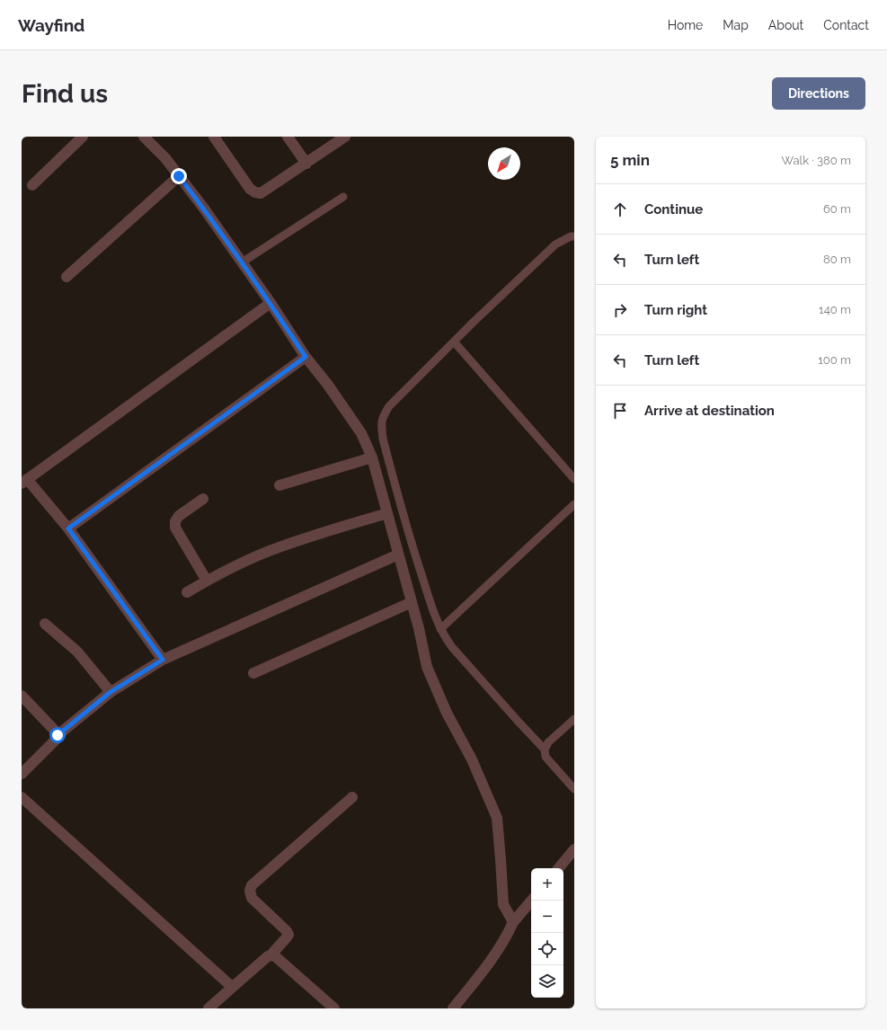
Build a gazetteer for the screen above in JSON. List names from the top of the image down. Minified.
{"north":"bottom left","page":{"header":"Wayfind","nav":["Home","Map","About","Contact"],"buttons":"Directions","title":"Find us","heading":["5 min","Walk · 380 m"],"list":[["Continue","60 m"],["Turn left","80 m"],["Turn right","140 m"],["Turn left","100 m"],"Arrive at destination"],"map_buttons":["+","−"]}}
